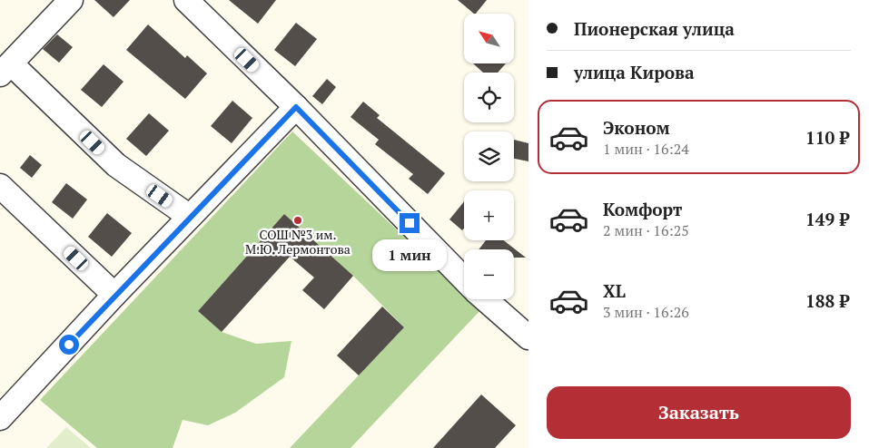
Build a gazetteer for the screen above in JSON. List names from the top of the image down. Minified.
{"places":["СОШ №3 им. М.Ю. Лермонтова"],"north":"top left","page":{"banner":["Пионерская улица","улица Кирова"],"map_buttons":["+","−"],"list":[{"name":"Эконом","note":"1 мин · 16:24","value":"110 ₽"},{"name":"Комфорт","note":"2 мин · 16:25","value":"149 ₽"},{"name":"XL","note":"3 мин · 16:26","value":"188 ₽"}],"bubble":"1 мин","buttons":"Заказать"}}
